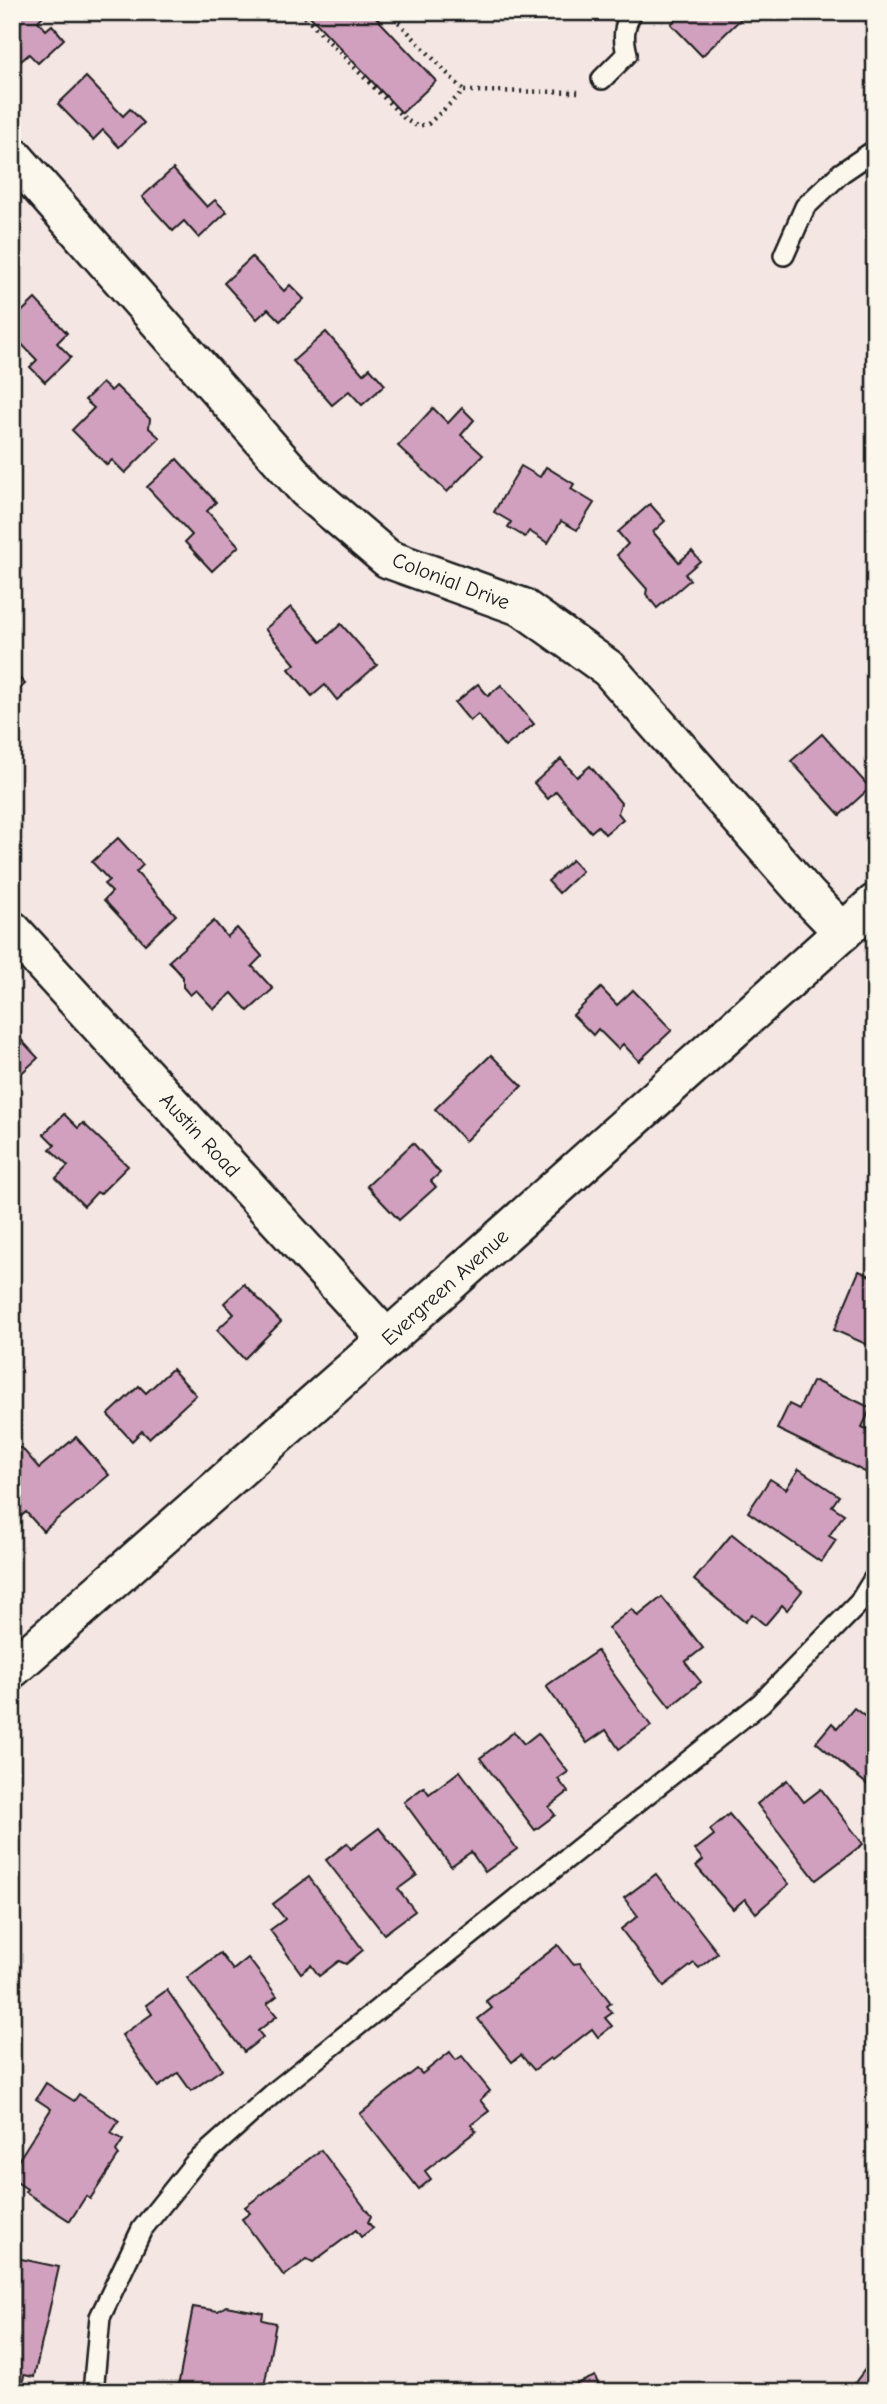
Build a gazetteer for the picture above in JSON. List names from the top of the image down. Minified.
{"streets":{"street":["Colonial Drive","Austin Road","Evergreen Avenue"]},"crossings":[["Colonial Drive","Evergreen Avenue"],["Austin Road","Evergreen Avenue"]]}
